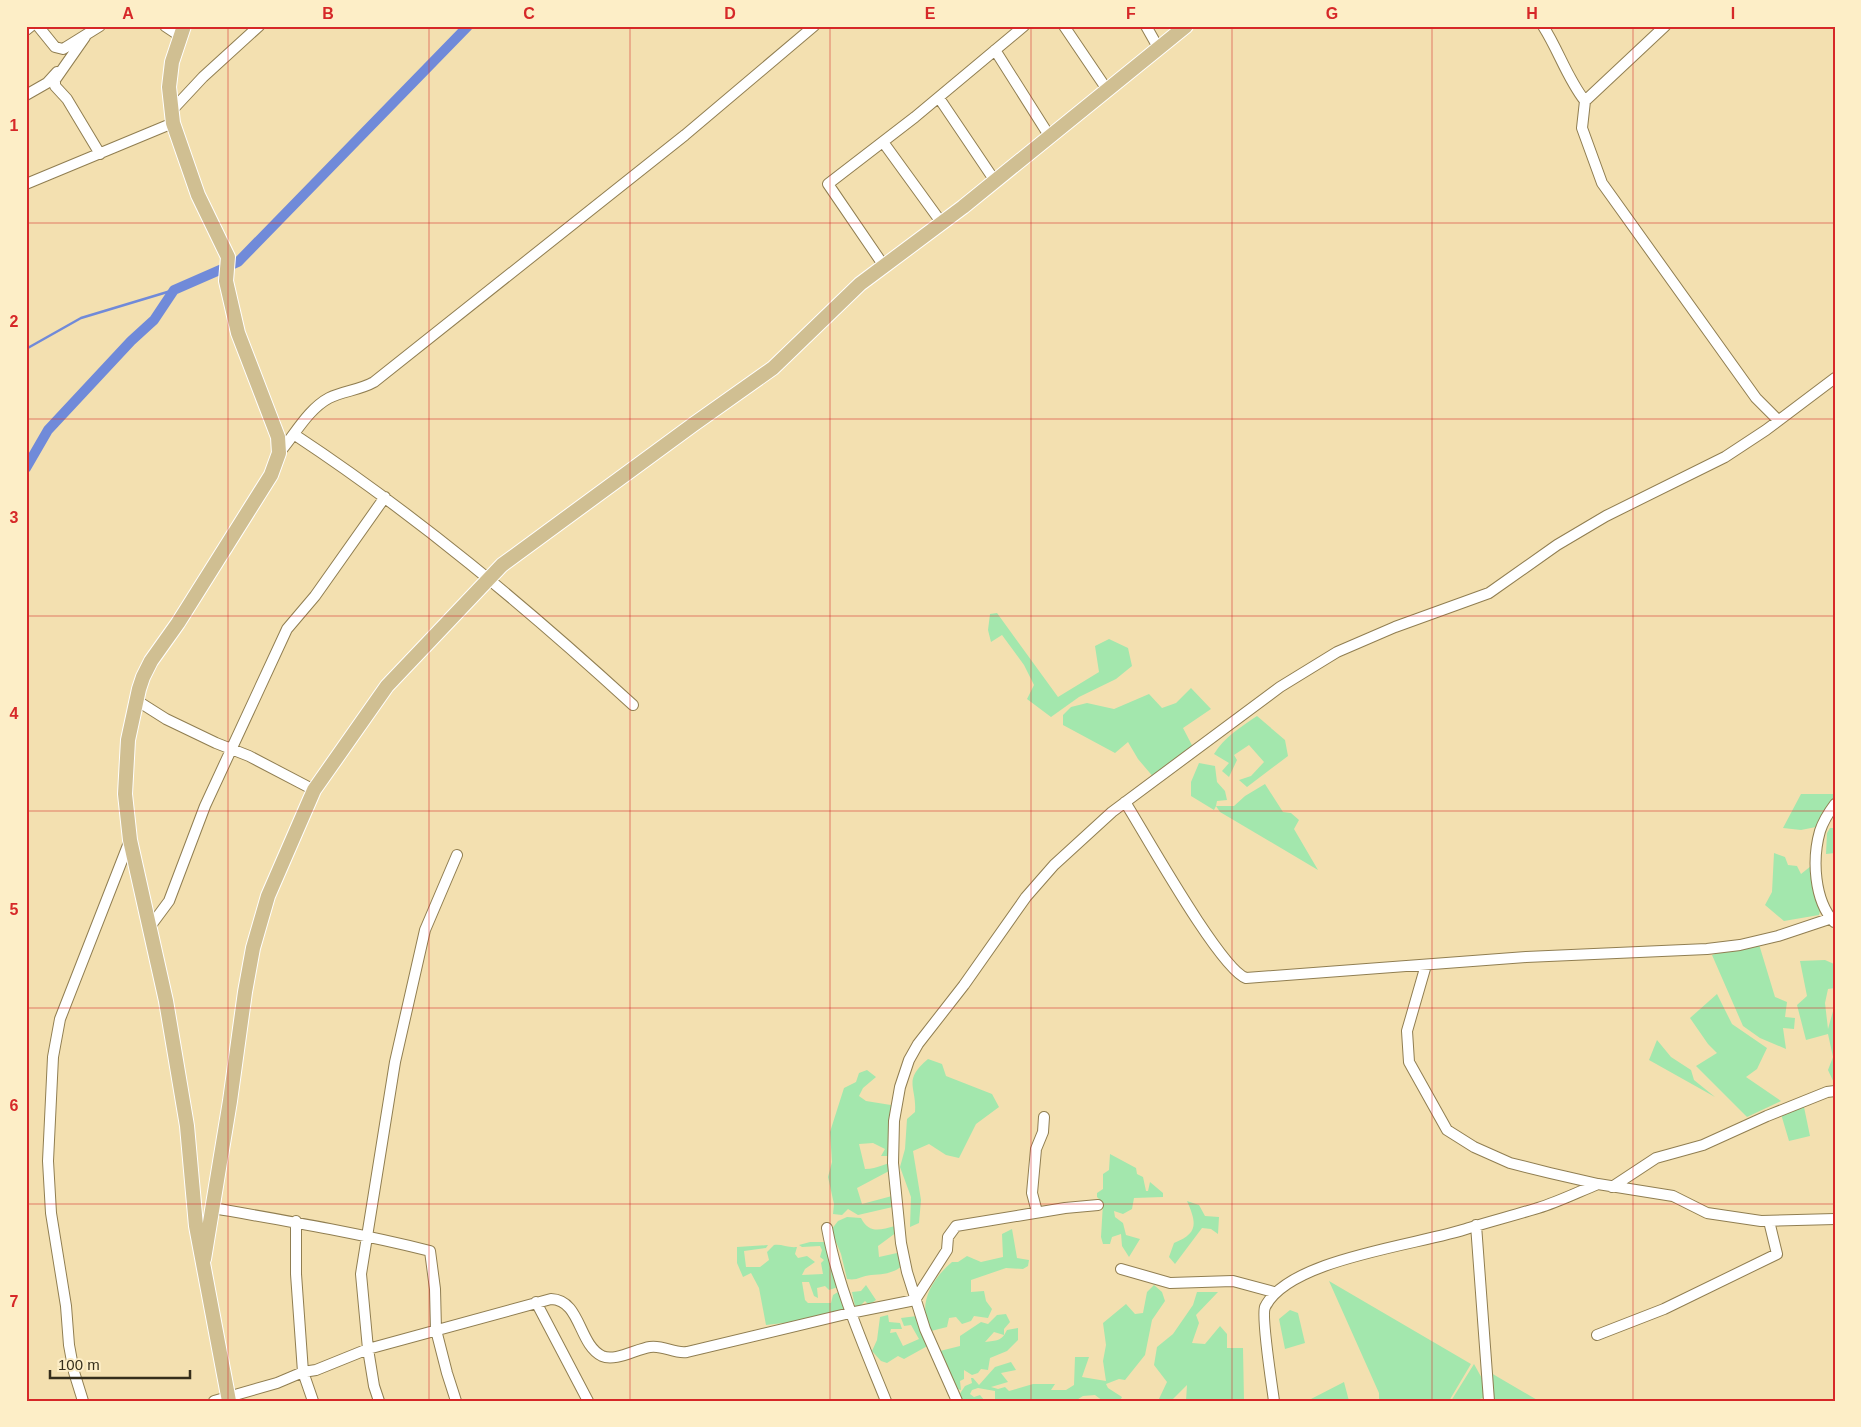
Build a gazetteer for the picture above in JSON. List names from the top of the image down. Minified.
{"scale_bar":"100 m","grid":{"columns":["A","B","C","D","E","F","G","H","I"],"rows":["1","2","3","4","5","6","7"]}}
